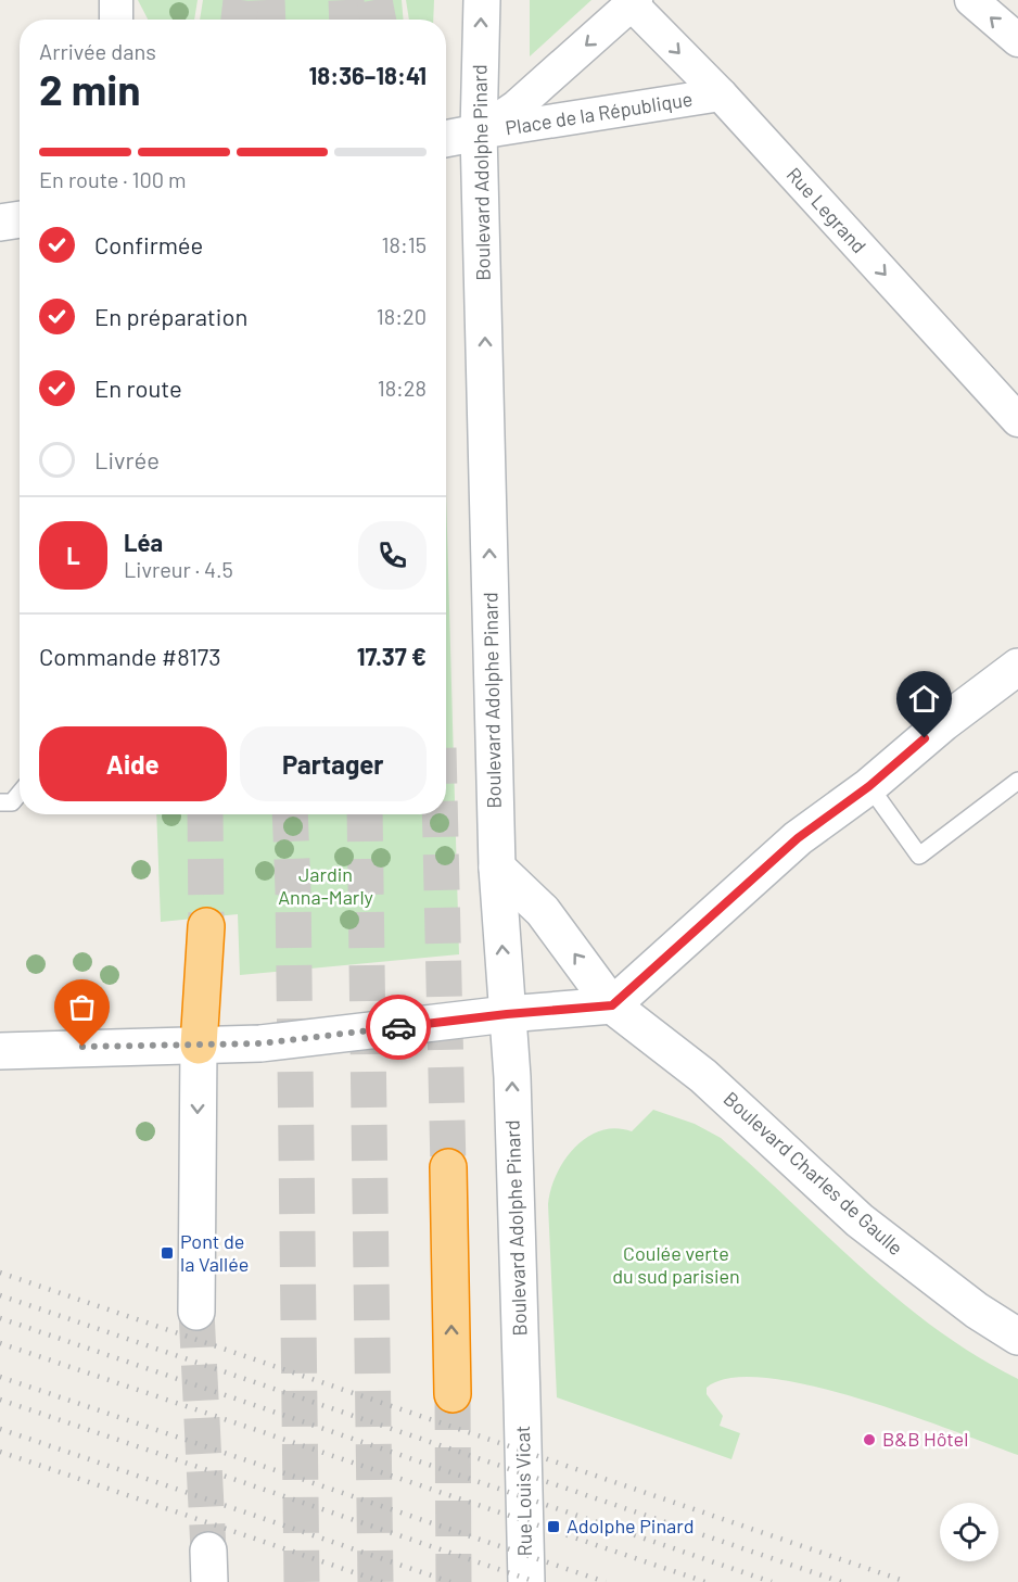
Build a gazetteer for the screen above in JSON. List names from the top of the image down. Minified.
{"streets":{"street":["Place de la République","Boulevard Adolphe Pinard","Rue Legrand","Boulevard Charles de Gaulle","Rue Louis Vicat"]},"crossings":[["Place de la République","Boulevard Adolphe Pinard"],["Place de la République","Rue Legrand"],["Boulevard Adolphe Pinard","Boulevard Charles de Gaulle"],["Boulevard Adolphe Pinard","Rue Louis Vicat"]],"one_way":["Boulevard Adolphe Pinard","Rue Legrand"],"parks":["Jardin Anna-Marly","Coulée verte du sud parisien"],"places":{"transit":["Pont de la Vallée","Adolphe Pinard"],"other":["B&B Hôtel"]},"page":{"heading":["2 min","Arrivée dans","18:36–18:41"],"panel":["Léa","Livreur · 4.5","Commande #8173","17.37 €"],"bar":"En route · 100 m","list":[["Confirmée","18:15"],["En préparation","18:20"],["En route","18:28"],"Livrée"],"round":"L","buttons":["Aide","Partager"]}}
